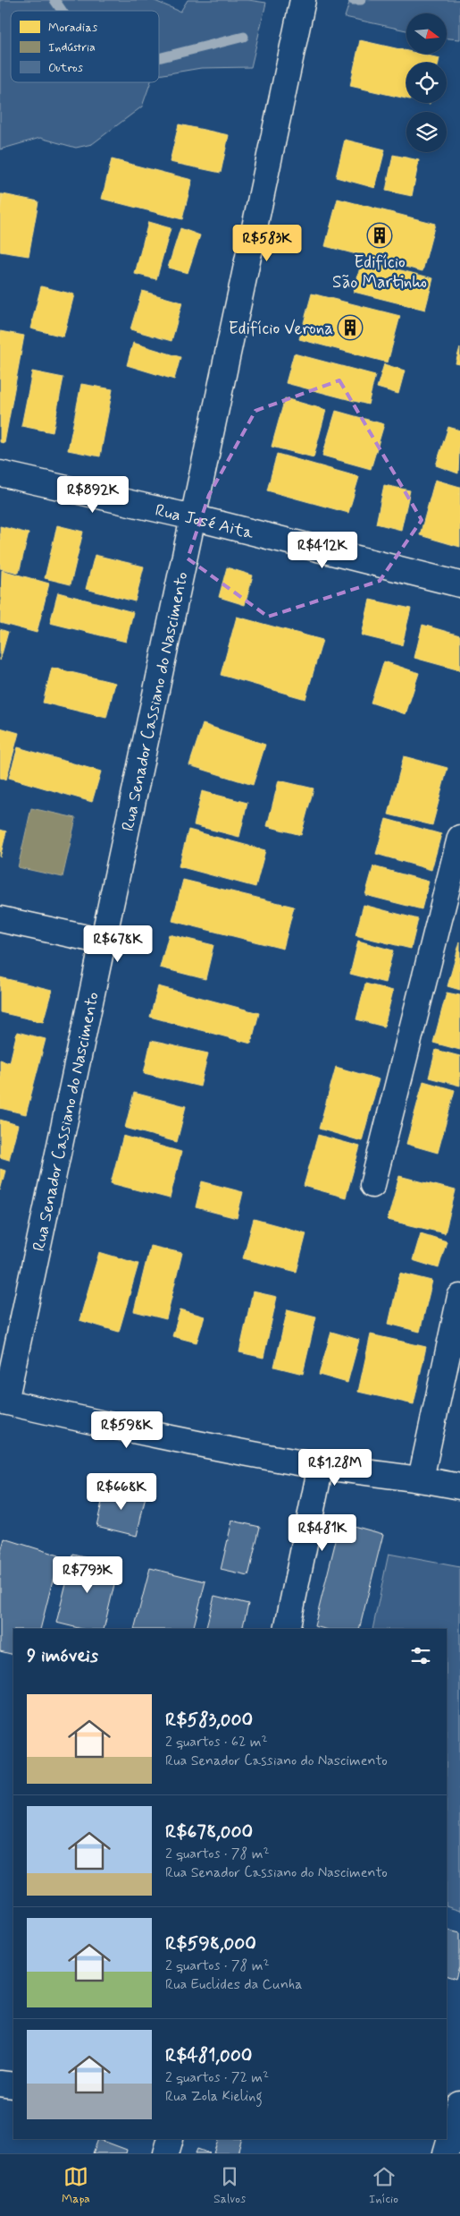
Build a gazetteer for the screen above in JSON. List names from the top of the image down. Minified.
{"streets":{"street":["Rua José Aita","Rua Senador Cassiano do Nascimento"]},"crossings":[["Rua José Aita","Rua Senador Cassiano do Nascimento"]],"places":{"building":["Edifício São Martinho","Edifício Verona"]},"legend":["Moradias","Indústria","Outros"],"north":"right","page":{"price":["R$583K","R$892K","R$412K","R$678K","R$598K","R$1.28M","R$668K","R$481K","R$793K"],"heading":"9 imóveis","list":[{"name":"R$583,000","note":"2 quartos · 62 m² · Rua Senador Cassiano do Nascimento"},{"name":"R$678,000","note":"2 quartos · 78 m² · Rua Senador Cassiano do Nascimento"},{"name":"R$598,000","note":"2 quartos · 78 m² · Rua Euclides da Cunha"},{"name":"R$481,000","note":"2 quartos · 72 m² · Rua Zola Kieling"}],"tabs":["Mapa","Salvos","Início"]}}
